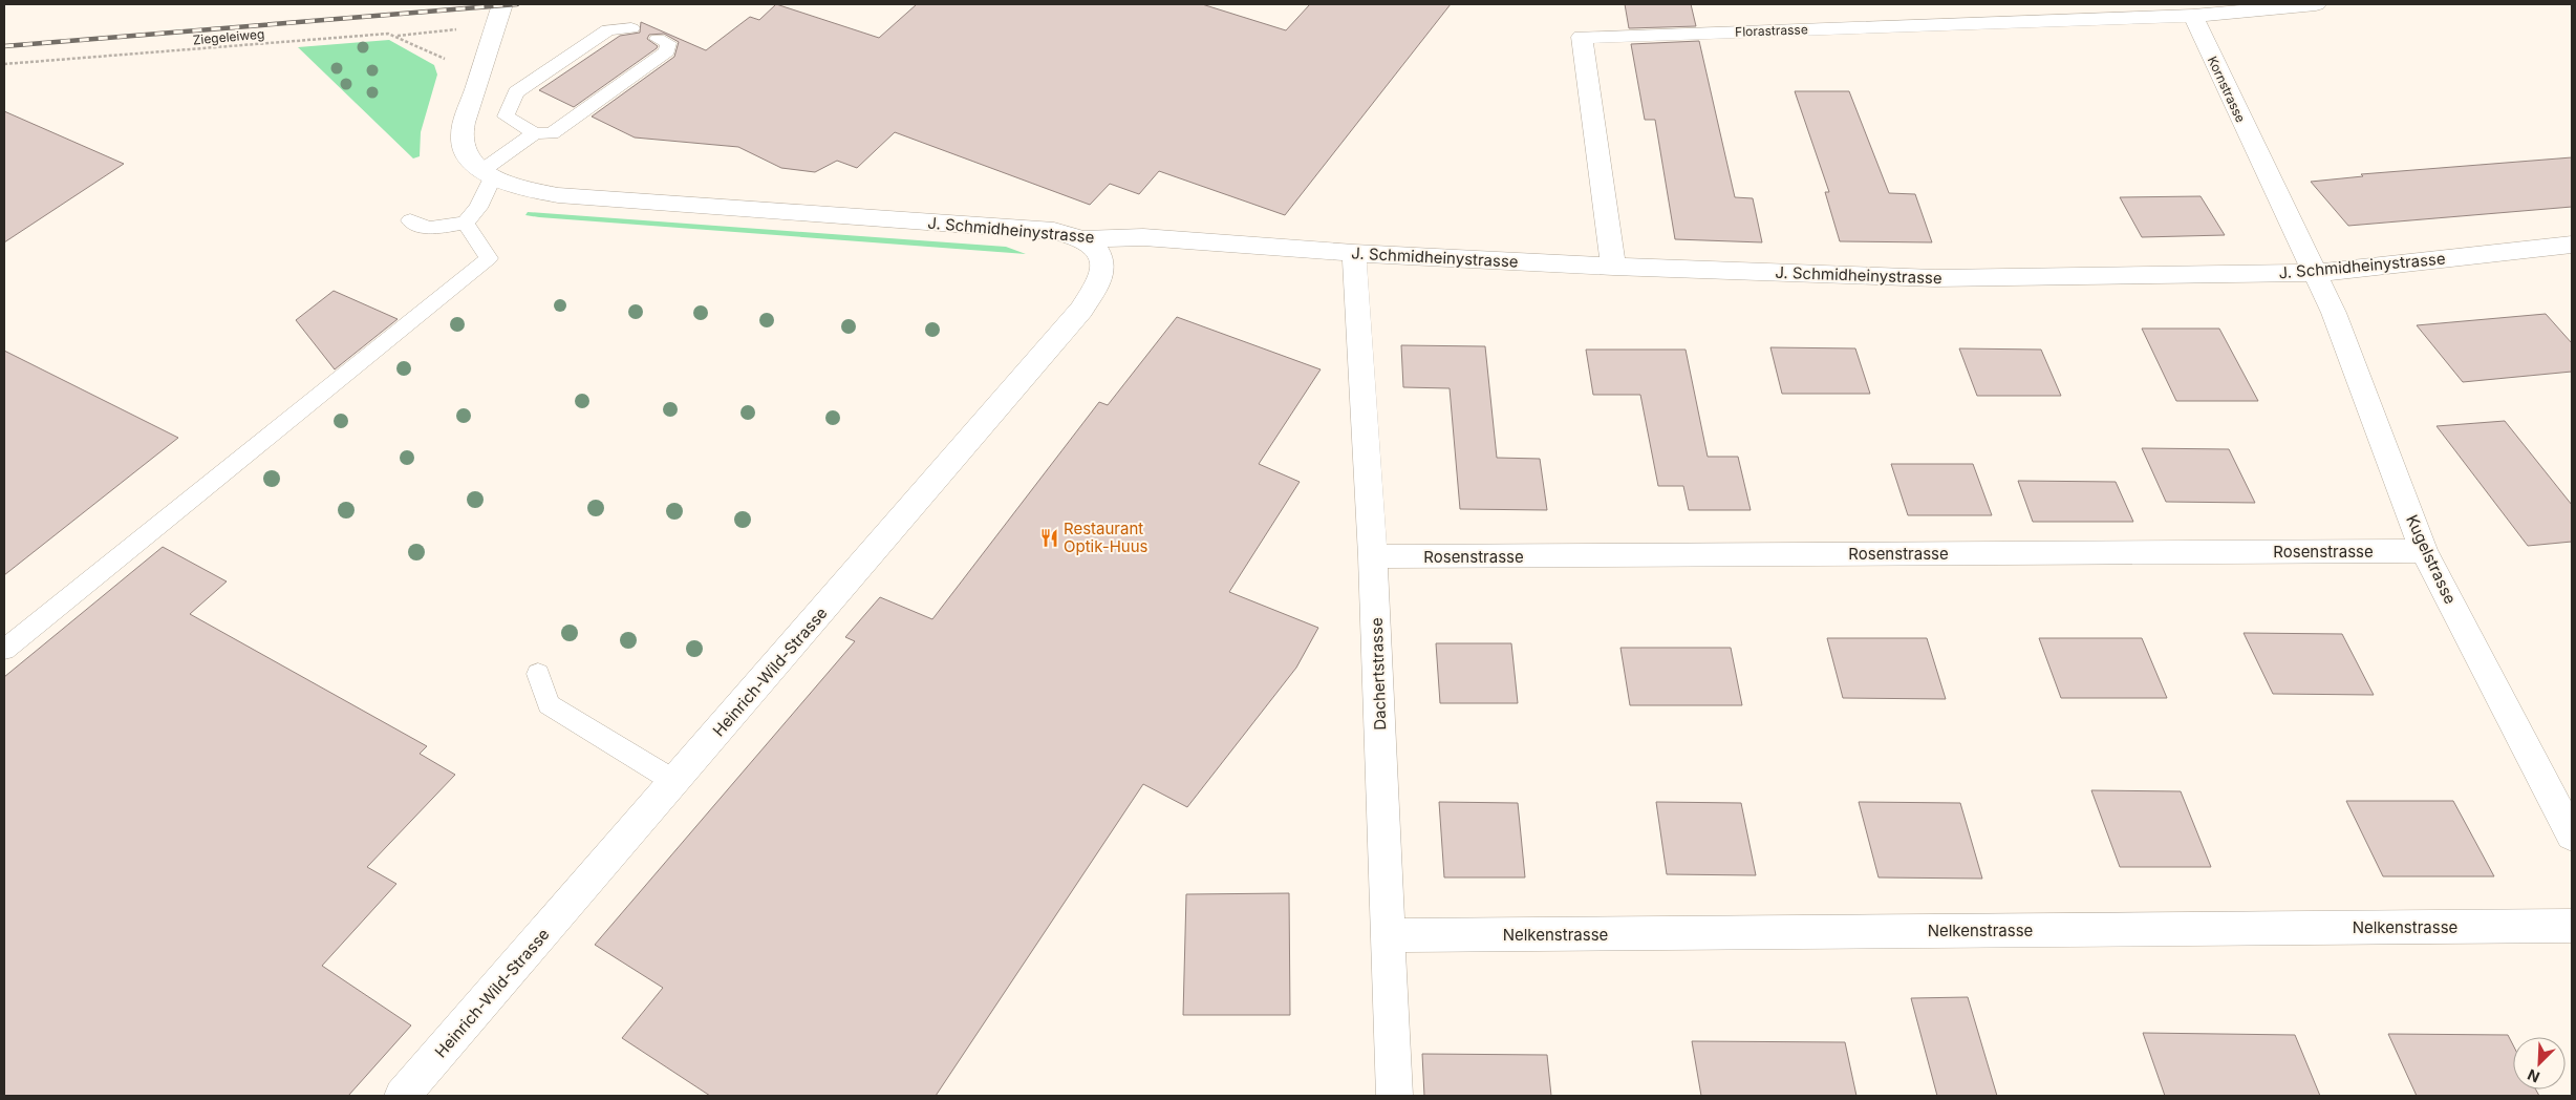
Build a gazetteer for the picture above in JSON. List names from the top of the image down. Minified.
{"streets":{"street":["Florastrasse","Kornstrasse","J. Schmidheinystrasse","Rosenstrasse","Kugelstrasse","Heinrich-Wild-Strasse","Dachertstrasse","Nelkenstrasse"],"path":["Ziegeleiweg"]},"crossings":[["Florastrasse","Kornstrasse"],["Florastrasse","J. Schmidheinystrasse"],["Kornstrasse","J. Schmidheinystrasse"],["Kornstrasse","Kugelstrasse"],["J. Schmidheinystrasse","Kugelstrasse"],["J. Schmidheinystrasse","Heinrich-Wild-Strasse"],["J. Schmidheinystrasse","Dachertstrasse"],["Rosenstrasse","Kugelstrasse"],["Rosenstrasse","Dachertstrasse"],["Dachertstrasse","Nelkenstrasse"]],"places":{"restaurant":["Restaurant Optik-Huus"]},"north":"bottom left"}
